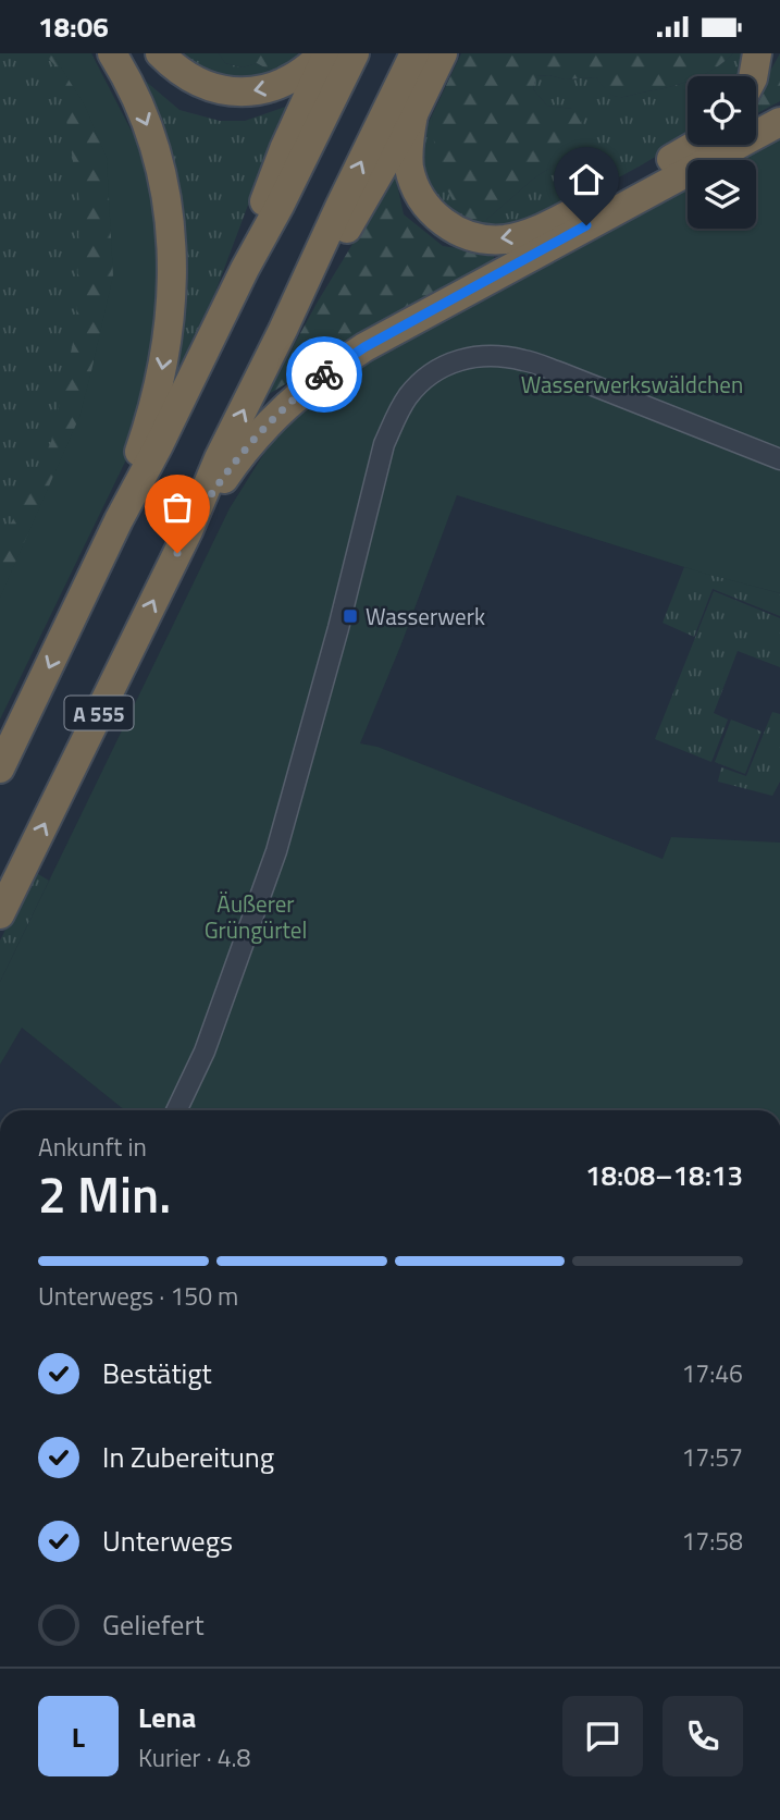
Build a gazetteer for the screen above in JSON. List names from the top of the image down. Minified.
{"streets":{"highway":["A 555"]},"parks":["Wasserwerkswäldchen","Äußerer Grüngürtel"],"places":{"transit":["Wasserwerk"]},"page":{"status":"18:06","heading":["2 Min.","Ankunft in","18:08–18:13"],"panel":["Lena","Kurier · 4.8"],"bar":"Unterwegs · 150 m","list":[["Bestätigt","17:46"],["In Zubereitung","17:57"],["Unterwegs","17:58"],"Geliefert"],"round":"L"}}
